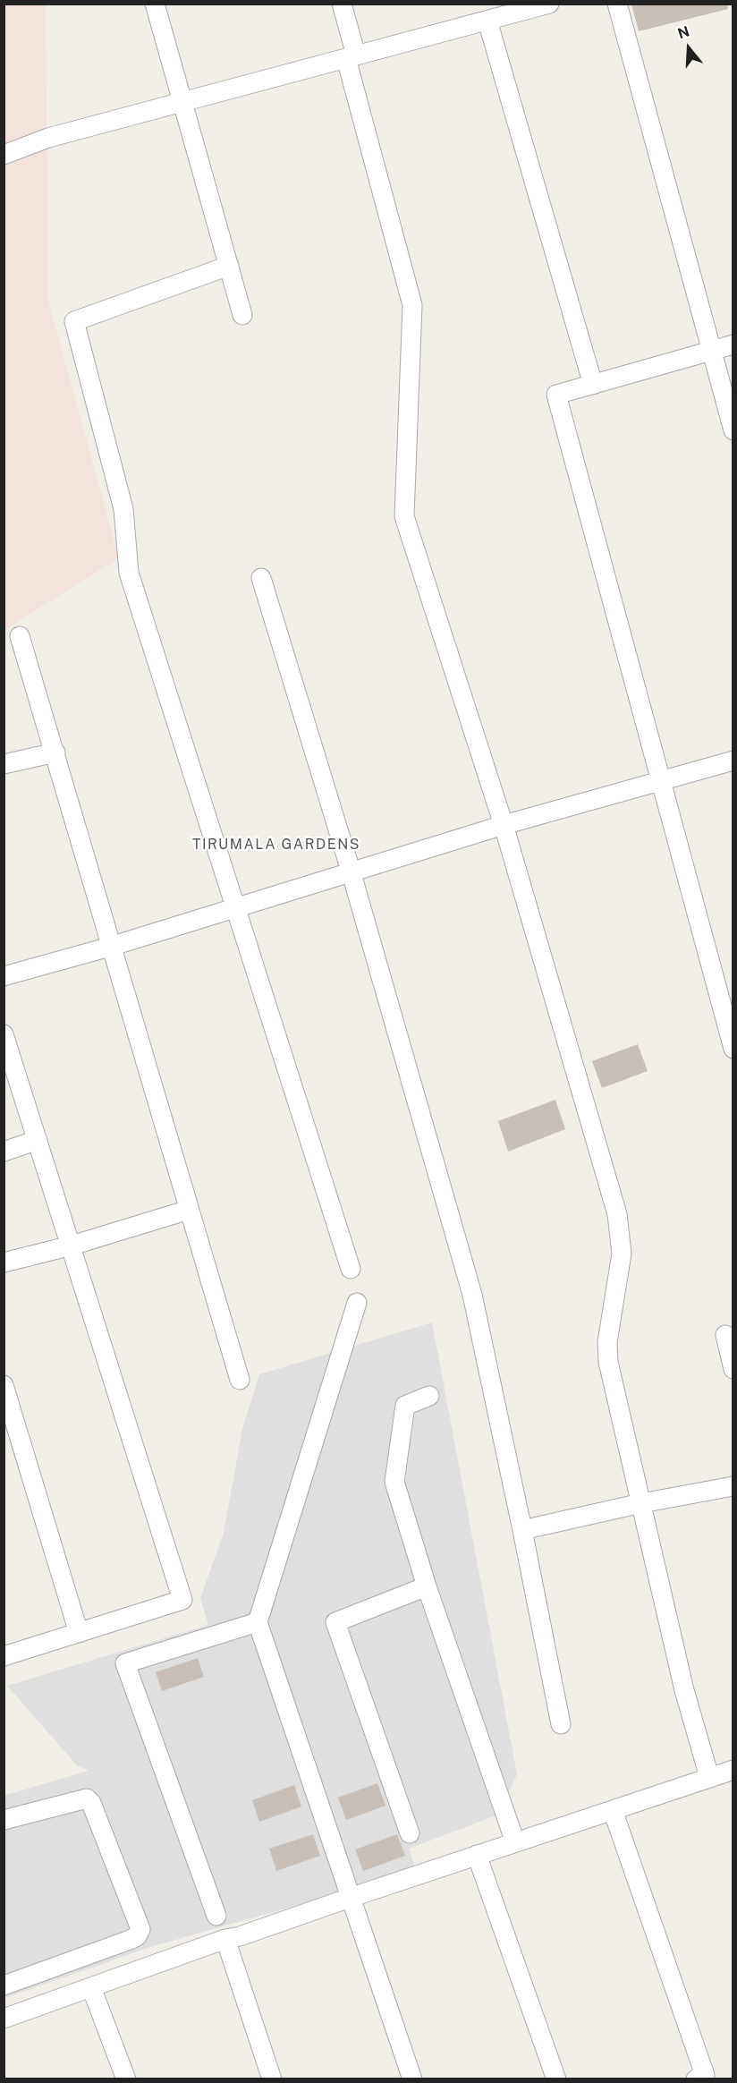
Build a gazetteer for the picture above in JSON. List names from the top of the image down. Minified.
{"districts":["TIRUMALA GARDENS"],"north":"top"}
